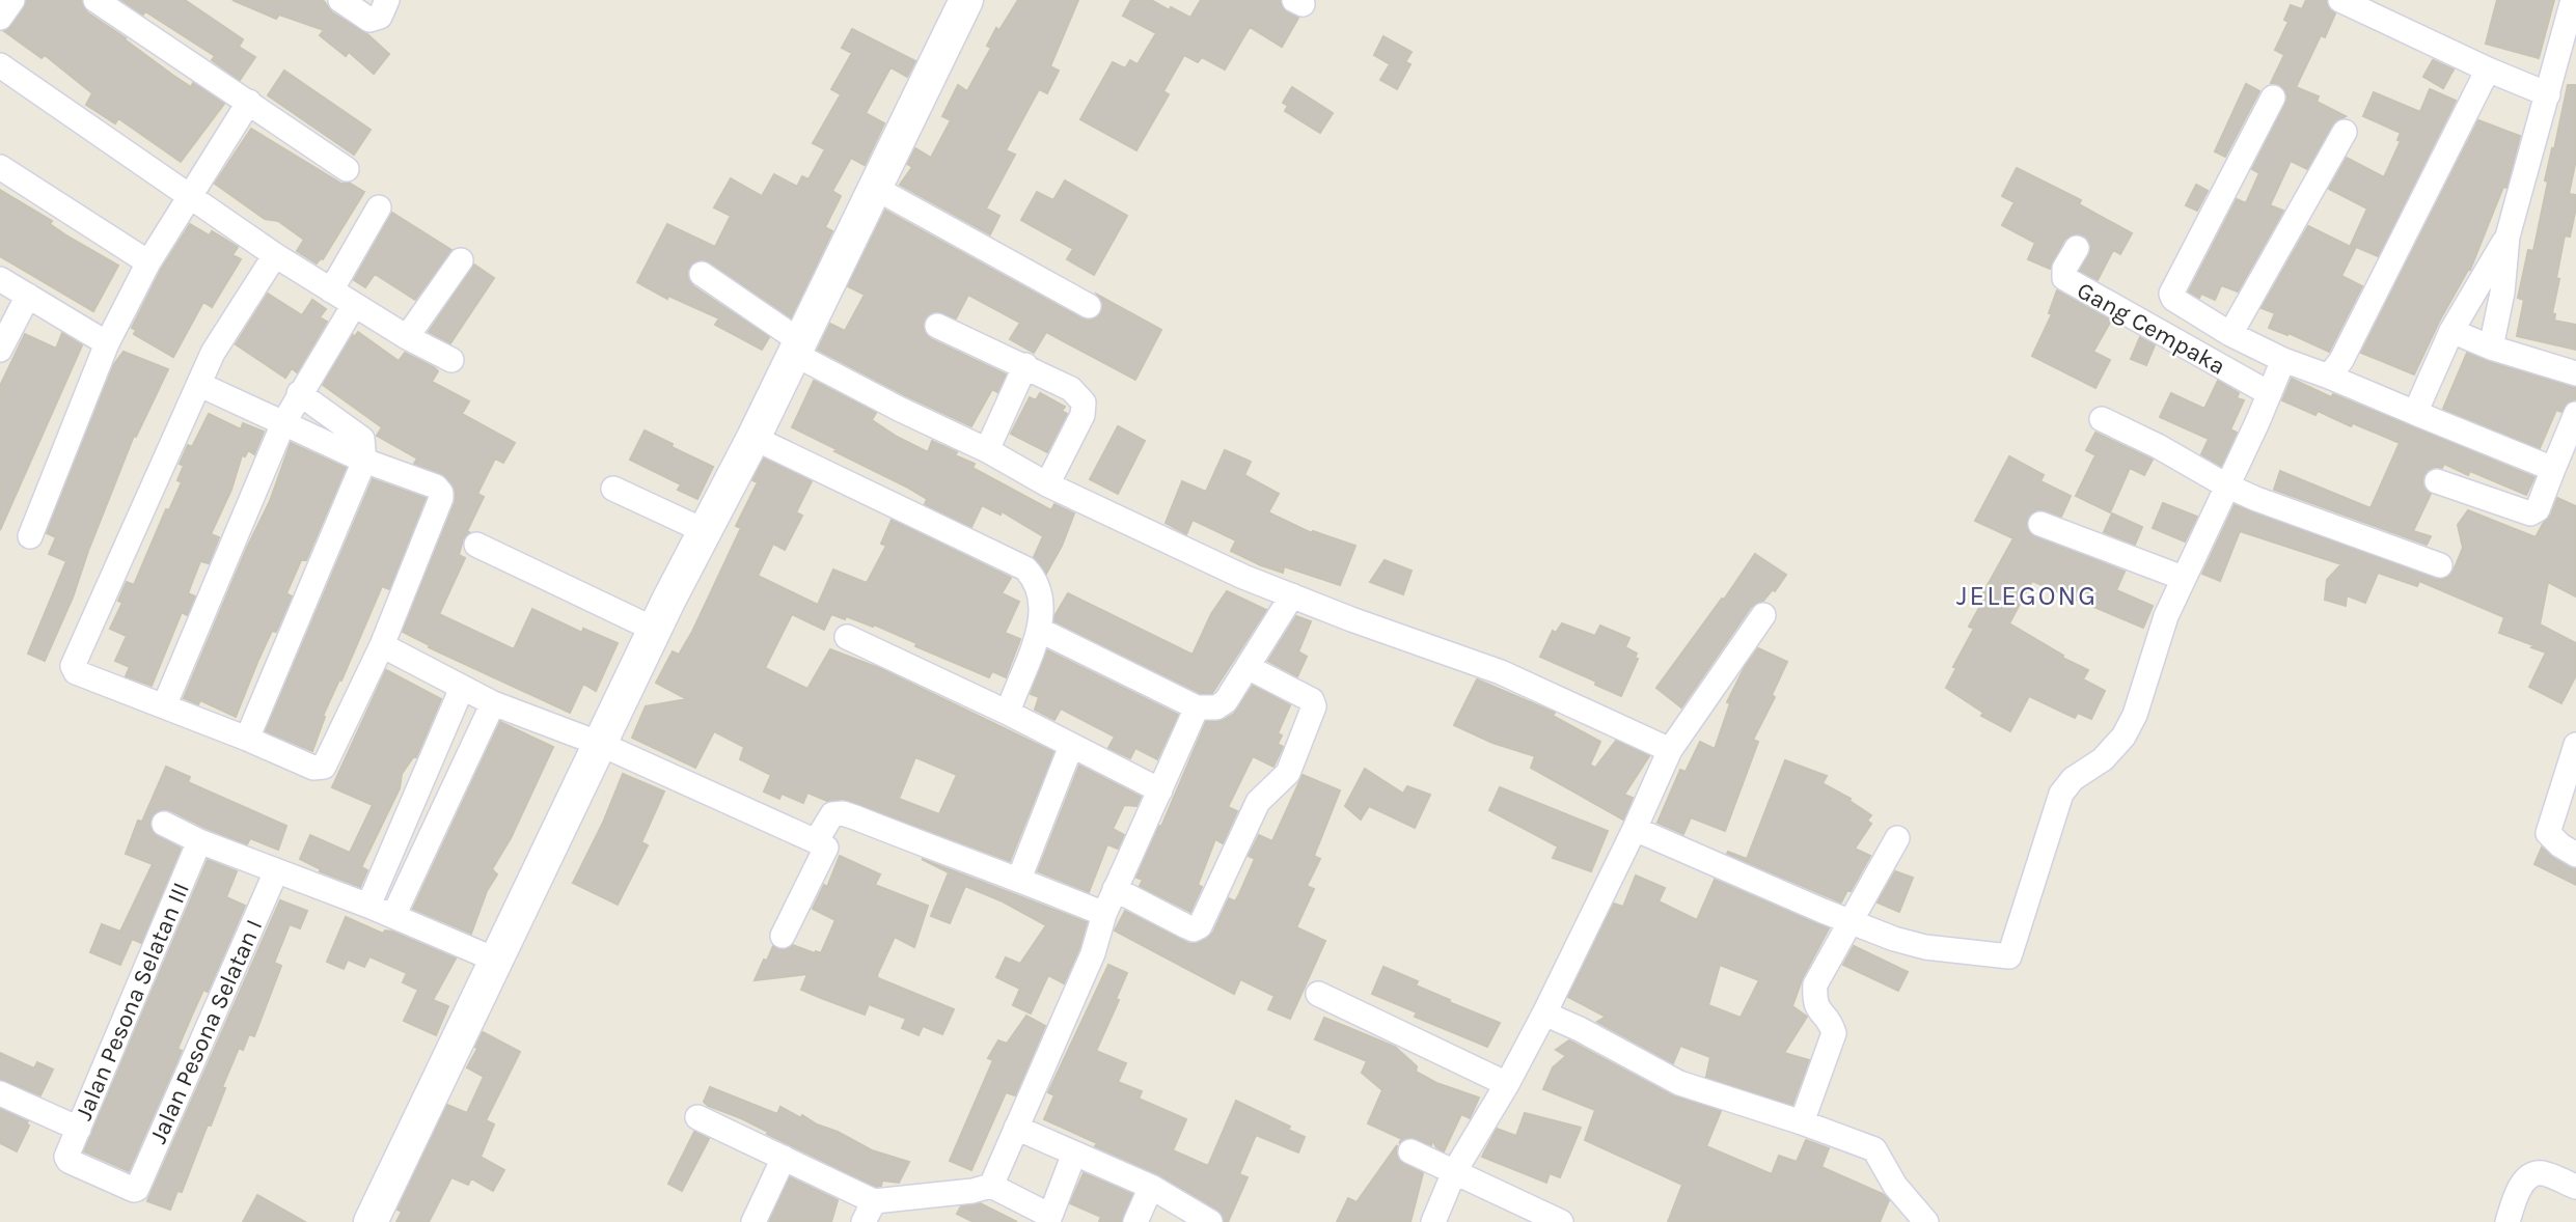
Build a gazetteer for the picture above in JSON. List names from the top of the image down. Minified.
{"streets":{"street":["Gang Cempaka","Jalan Pesona Selatan III","Jalan Pesona Selatan I"]},"crossings":[["Jalan Pesona Selatan III","Jalan Pesona Selatan I"]],"districts":["JELEGONG"]}
